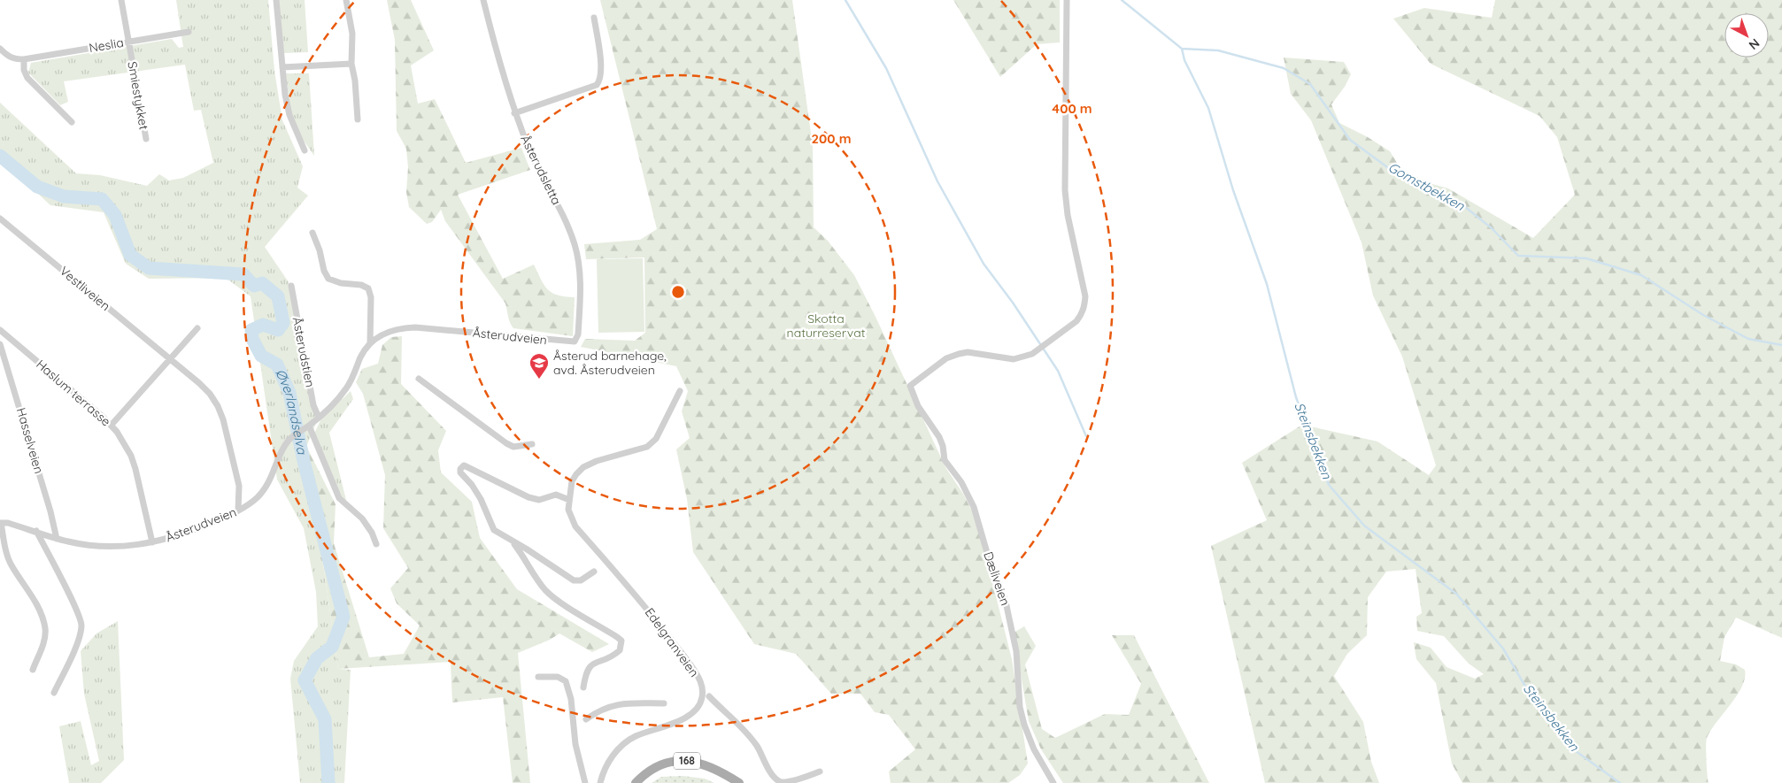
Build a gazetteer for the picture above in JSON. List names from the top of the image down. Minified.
{"streets":{"main road":["168"],"street":["Neslia","Smiestykket","Åsterudsletta","Vestliveien","Åsterudveien","Åsterudstien","Haslum terrasse","Hasselveien","Dæliveien","Edelgranveien"]},"crossings":[["Neslia","Smiestykket"],["Åsterudsletta","Åsterudveien"],["Vestliveien","Åsterudveien"],["Åsterudveien","Åsterudstien"],["Åsterudveien","Haslum terrasse"],["Åsterudveien","Hasselveien"]],"water":["Gomstbekken","Øverlandselva","Steinsbekken"],"parks":["Skotta naturreservat"],"places":{"school or university":["Åsterud barnehage, avd. Åsterudveien"]},"north":"bottom right","rings":["400 m","200 m"]}
